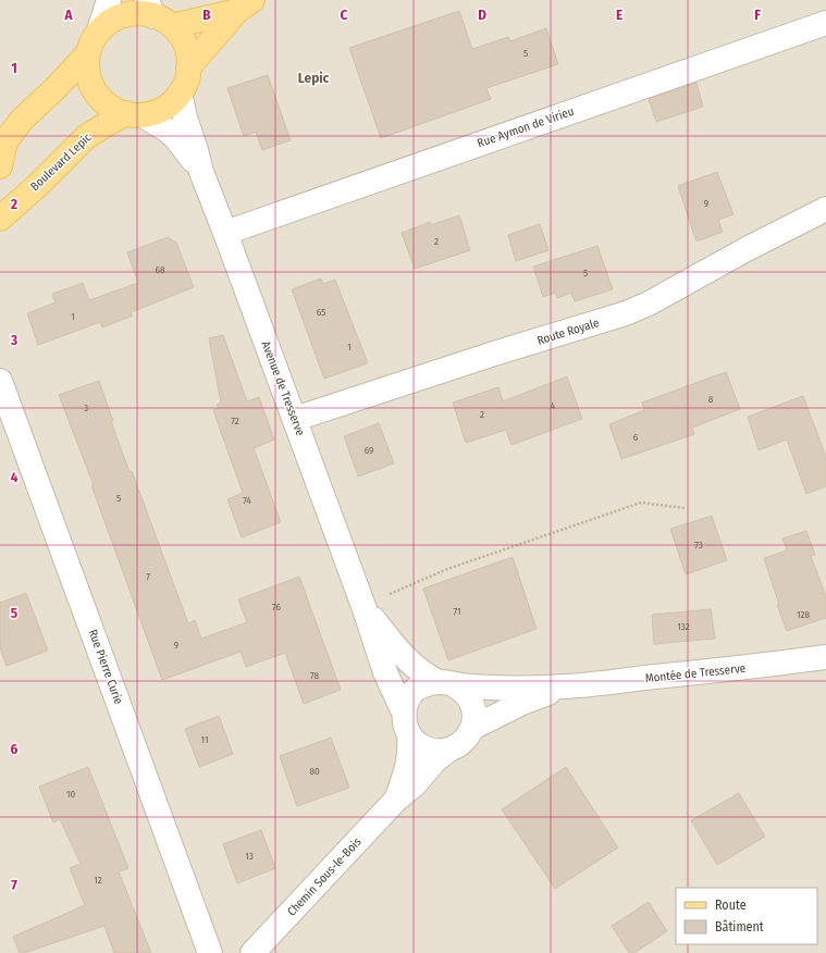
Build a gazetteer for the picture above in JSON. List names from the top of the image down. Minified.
{"streets":{"main road":["Boulevard Lepic"],"street":["Rue Aymon de Virieu","Route Royale","Avenue de Tresserve","Rue Pierre Curie","Montée de Tresserve","Chemin Sous-le-Bois"]},"crossings":[["Rue Aymon de Virieu","Avenue de Tresserve"],["Boulevard Lepic","Avenue de Tresserve"],["Route Royale","Avenue de Tresserve"],["Avenue de Tresserve","Chemin Sous-le-Bois"]],"districts":["Lepic"],"house_numbers":["5","9","2","68","5","65","1","1","8","4","3","2","72","6","69","5","74","73","7","76","71","128","132","9","78","11","80","10","13","12"],"legend":["Route","Bâtiment"],"grid":{"columns":["A","B","C","D","E","F"],"rows":["1","2","3","4","5","6","7"]}}
